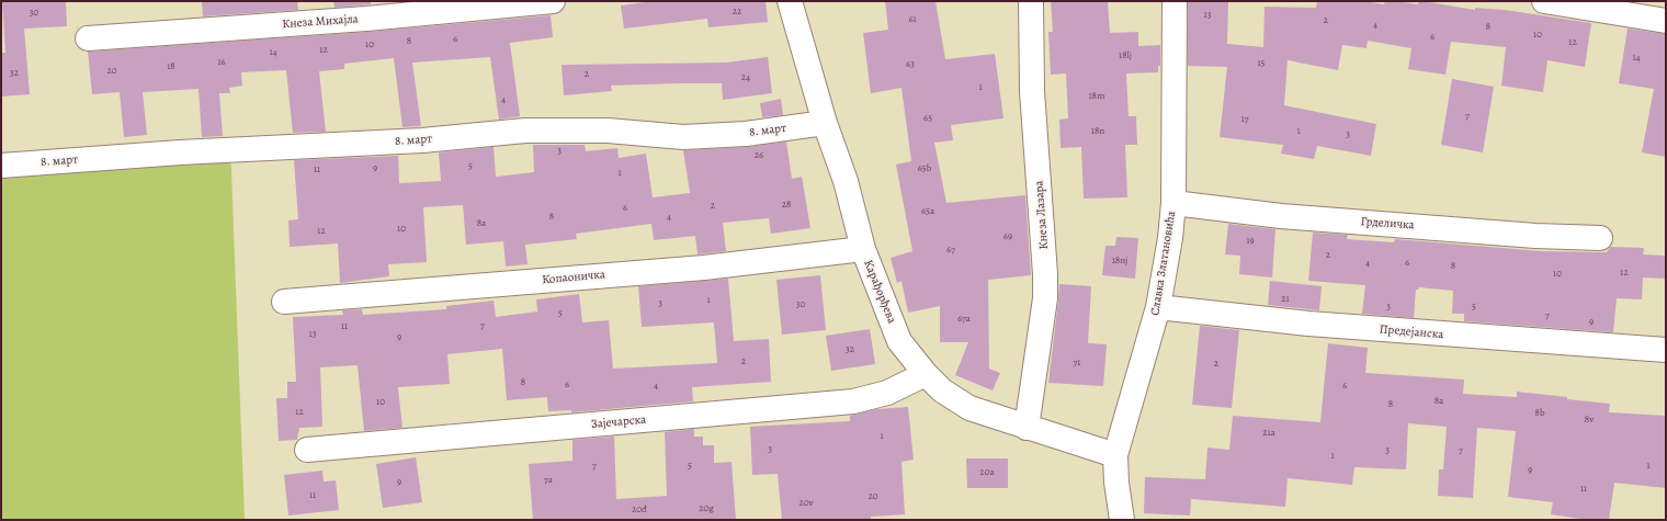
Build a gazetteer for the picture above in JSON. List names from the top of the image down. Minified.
{"streets":{"street":["Кнеза Михајла","8. март","Кнеза Лазара","Грделичка","Славка Златановића","Копаоничка","Карађорђева","Предејанска","Зајечарска"]},"crossings":[["8. март","Карађорђева"],["Кнеза Лазара","Карађорђева"],["Грделичка","Славка Златановића"],["Славка Златановића","Карађорђева"],["Славка Златановића","Предејанска"],["Копаоничка","Карађорђева"],["Карађорђева","Зајечарска"]],"house_numbers":["22","30","13","61","2","4","8","10","6","6","8","12","10","12","14","18lj","14","16","15","63","18","20","32","2","24","1","18m","4","7","65","17","18n","1","3","3","26","5","9","65b","11","1","28","2","6","65a","8","4","8a","10","12","69","19","67","2","18nj","4","6","8","12","10","21","1","3","30","3","5","5","7","67a","9","7","11","13","9","32","2","71","2","8","6","4","6","8a","10","8","12","8b","8v","21a","1","3","3","7","1","7","5","1","9","20a","7a","9","11","11","20","20v","20g","20đ"]}
